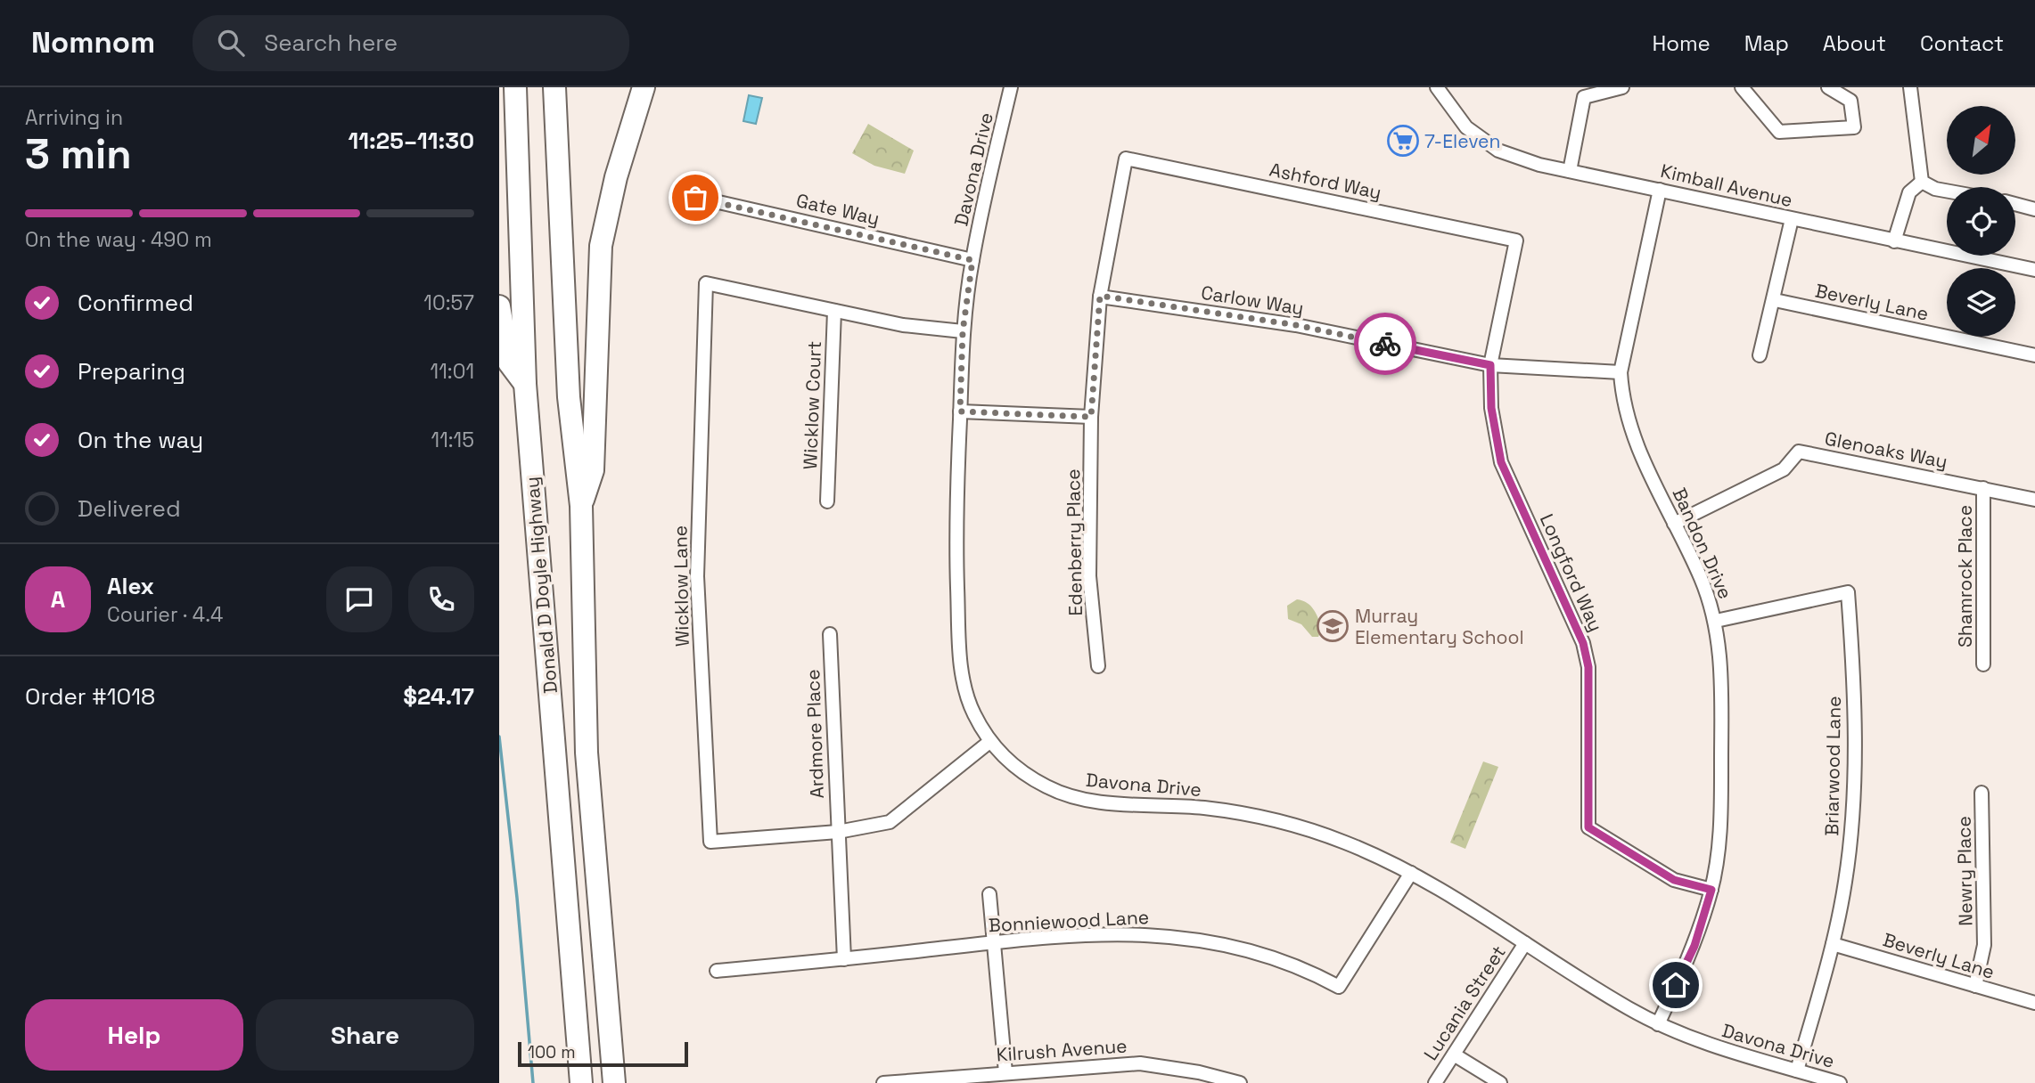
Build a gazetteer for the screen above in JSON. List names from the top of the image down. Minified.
{"streets":{"highway":["Donald D Doyle Highway"],"street":["Davona Drive","Ashford Way","Kimball Avenue","Gate Way","Carlow Way","Beverly Lane","Wicklow Court","Glenoaks Way","Edenberry Place","Bandon Drive","Longford Way","Shamrock Place","Wicklow Lane","Ardmore Place","Briarwood Lane","Newry Place","Bonniewood Lane","Lucania Street","Kilrush Avenue"]},"crossings":[["Davona Drive","Gate Way"],["Davona Drive","Bandon Drive"],["Davona Drive","Wicklow Lane"],["Davona Drive","Briarwood Lane"],["Davona Drive","Bonniewood Lane"],["Davona Drive","Lucania Street"],["Ashford Way","Edenberry Place"],["Ashford Way","Longford Way"],["Kimball Avenue","Bandon Drive"],["Carlow Way","Edenberry Place"],["Carlow Way","Bandon Drive"],["Carlow Way","Longford Way"],["Beverly Lane","Briarwood Lane"],["Beverly Lane","Newry Place"],["Wicklow Court","Wicklow Lane"],["Glenoaks Way","Bandon Drive"],["Glenoaks Way","Shamrock Place"],["Bandon Drive","Longford Way"],["Bandon Drive","Briarwood Lane"],["Wicklow Lane","Ardmore Place"],["Ardmore Place","Bonniewood Lane"]],"places":{"supermarket":["7-Eleven"],"school or university":["Murray Elementary School"]},"scale_bar":"100 m","north":"top right","page":{"header":"Nomnom","search":"Search here","nav":["Home","Map","About","Contact"],"heading":["3 min","Arriving in","11:25–11:30"],"panel":["Alex","Courier · 4.4","Order #1018","$24.17"],"bar":"On the way · 490 m","list":[["Confirmed","10:57"],["Preparing","11:01"],["On the way","11:15"],"Delivered"],"round":"A","buttons":["Help","Share"],"scale":"100 m"}}
